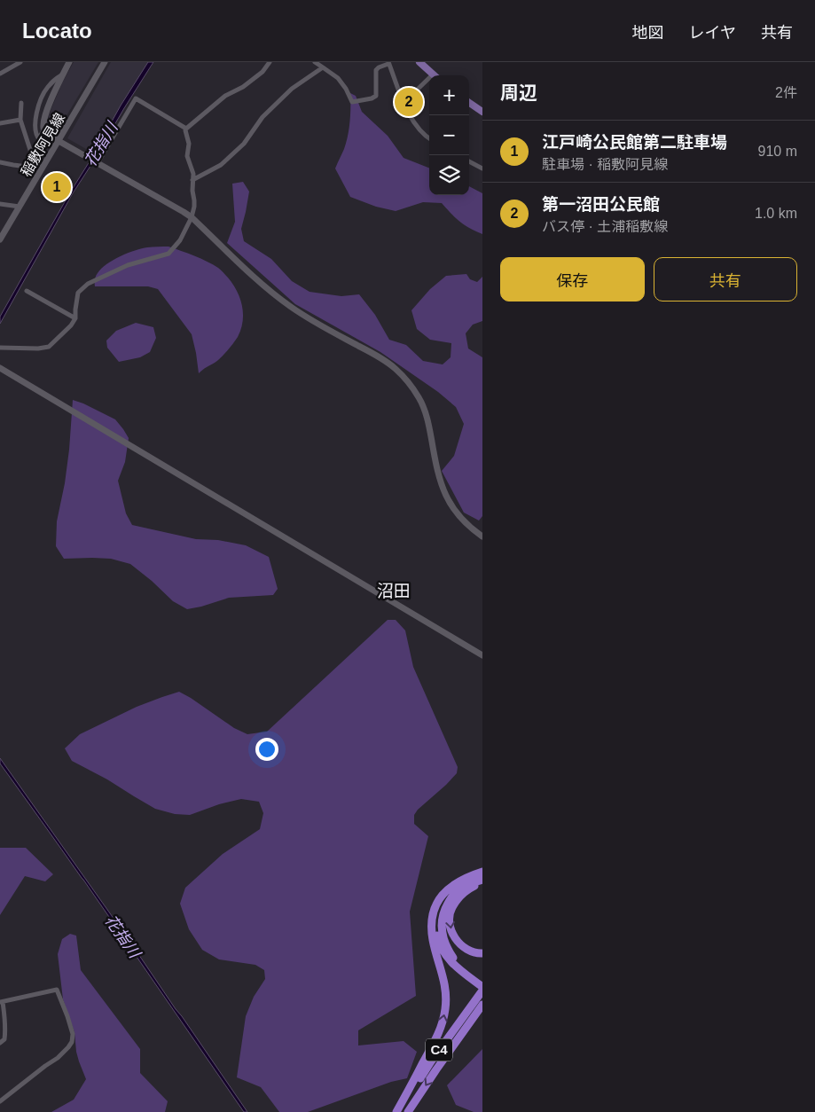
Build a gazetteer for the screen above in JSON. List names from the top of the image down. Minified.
{"streets":{"highway":["C4"],"street":["稲敷阿見線"]},"districts":["沼田"],"water":["花指川"],"page":{"header":"Locato","nav":["地図","レイヤ","共有"],"heading":["周辺","2件"],"map_buttons":["+","−"],"pins":["2","1"],"list":[{"mark":"1","name":"江戸崎公民館第二駐車場","note":"駐車場 · 稲敷阿見線","value":"910 m"},{"mark":"2","name":"第一沼田公民館","note":"バス停 · 土浦稲敷線","value":"1.0 km"}],"buttons":["保存","共有"]}}
